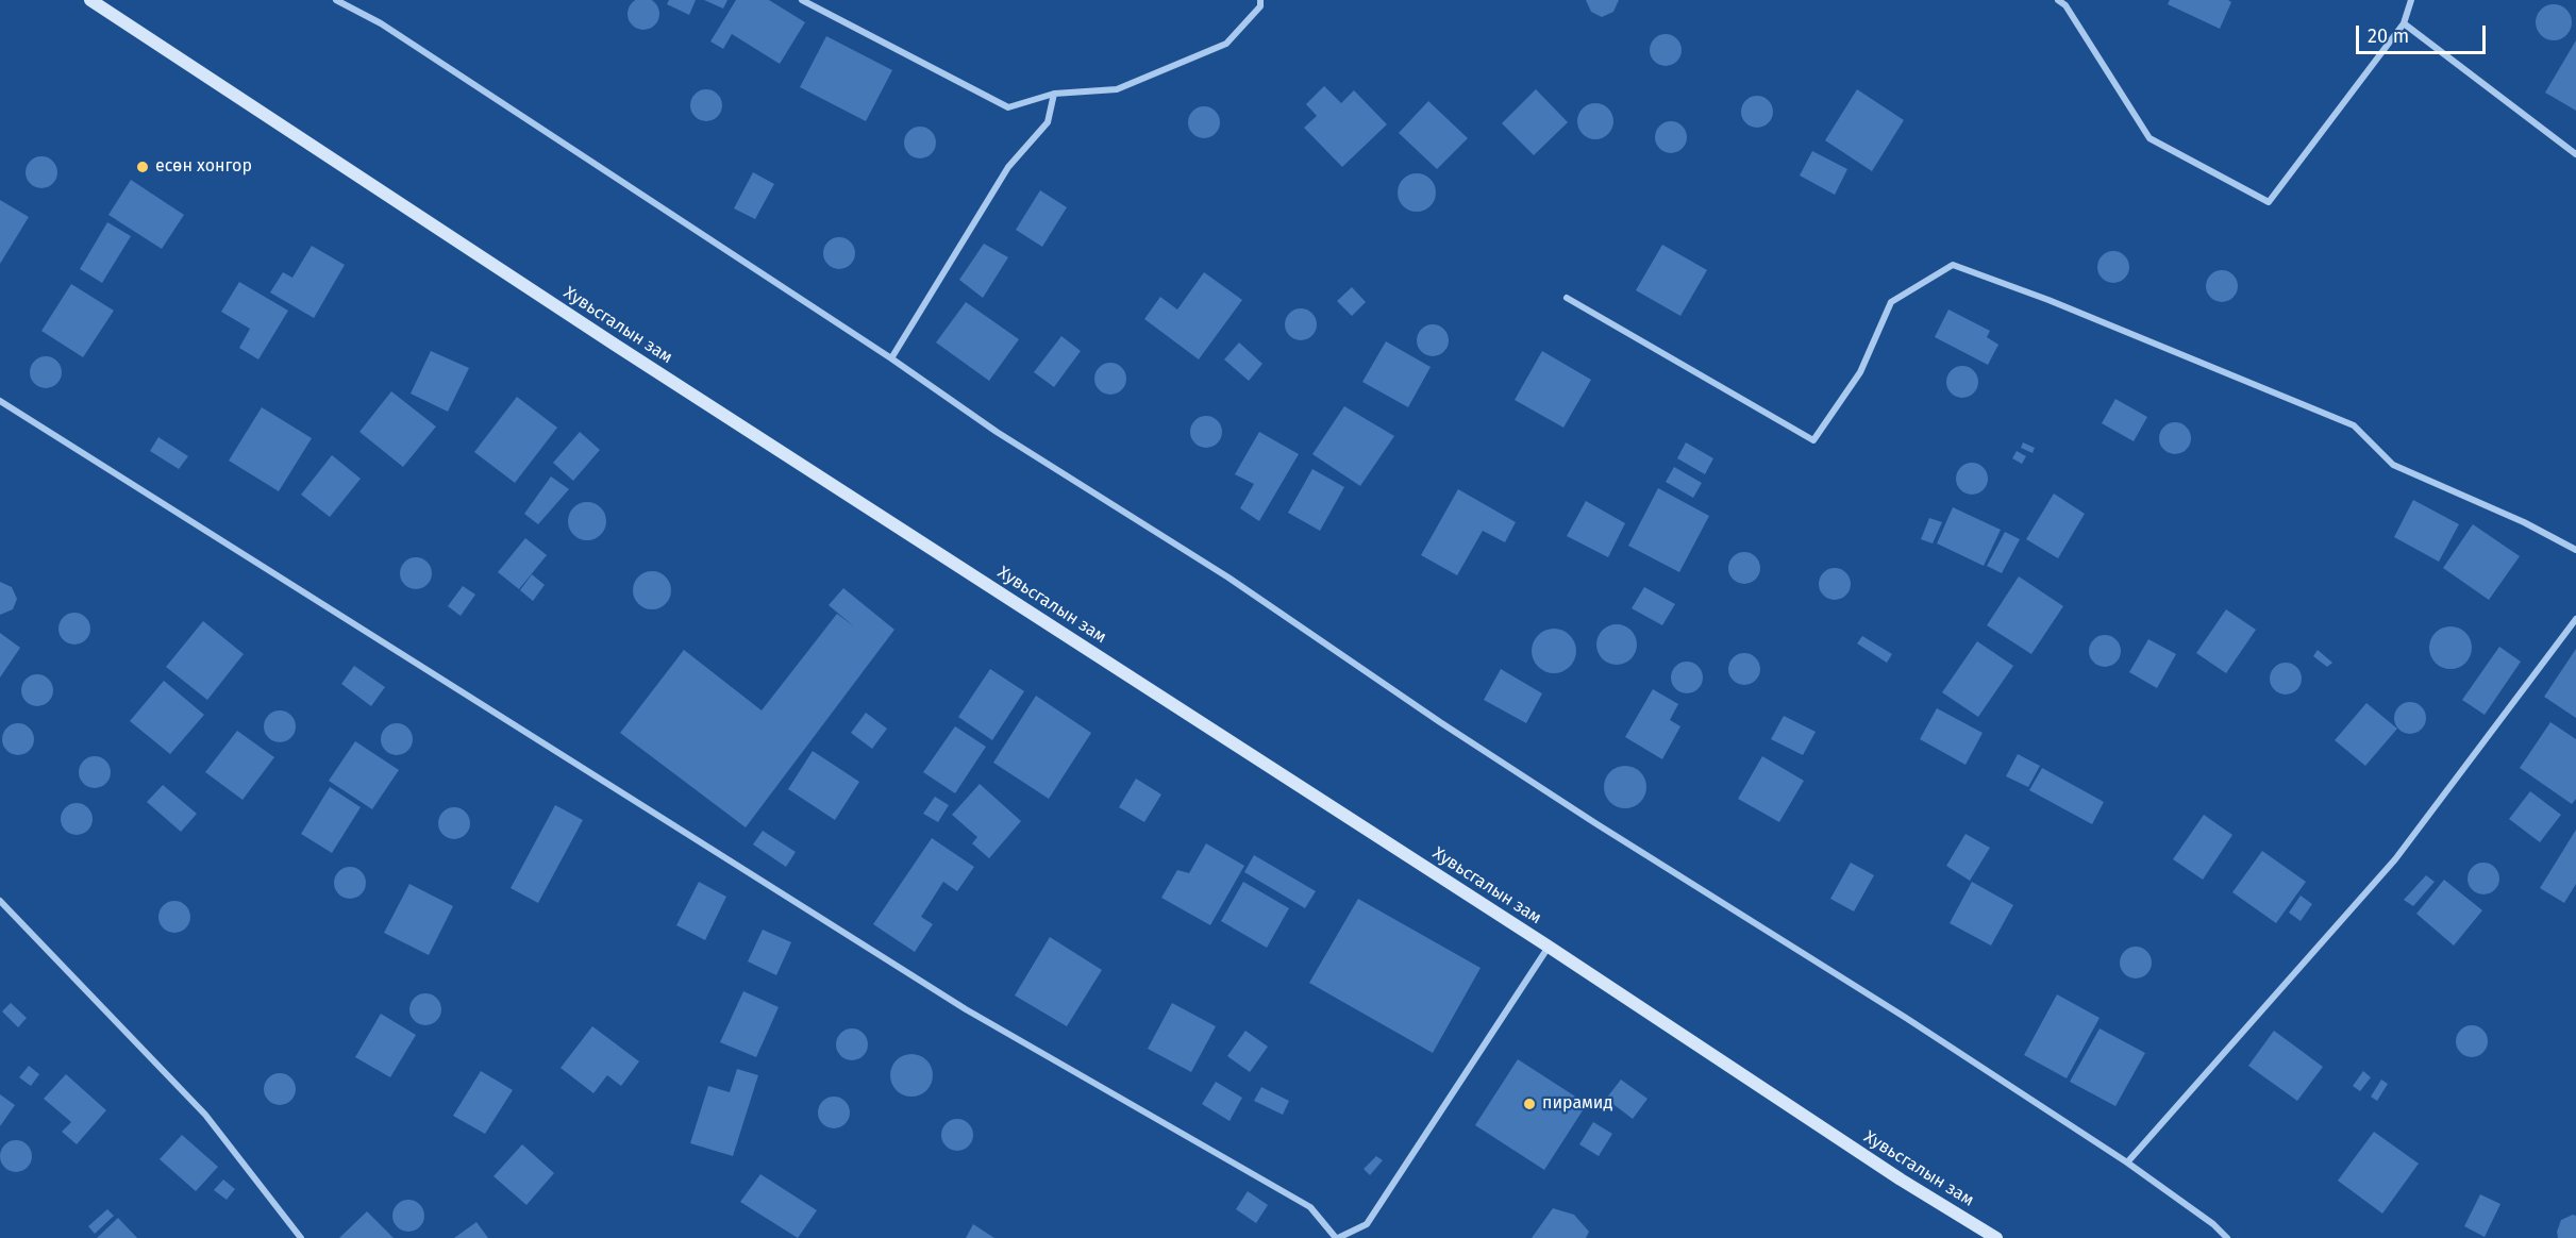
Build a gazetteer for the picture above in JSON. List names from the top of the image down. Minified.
{"streets":{"main road":["Хувьсгалын зам"]},"places":["есөн хонгор","пирамид"],"scale_bar":"20 m"}
